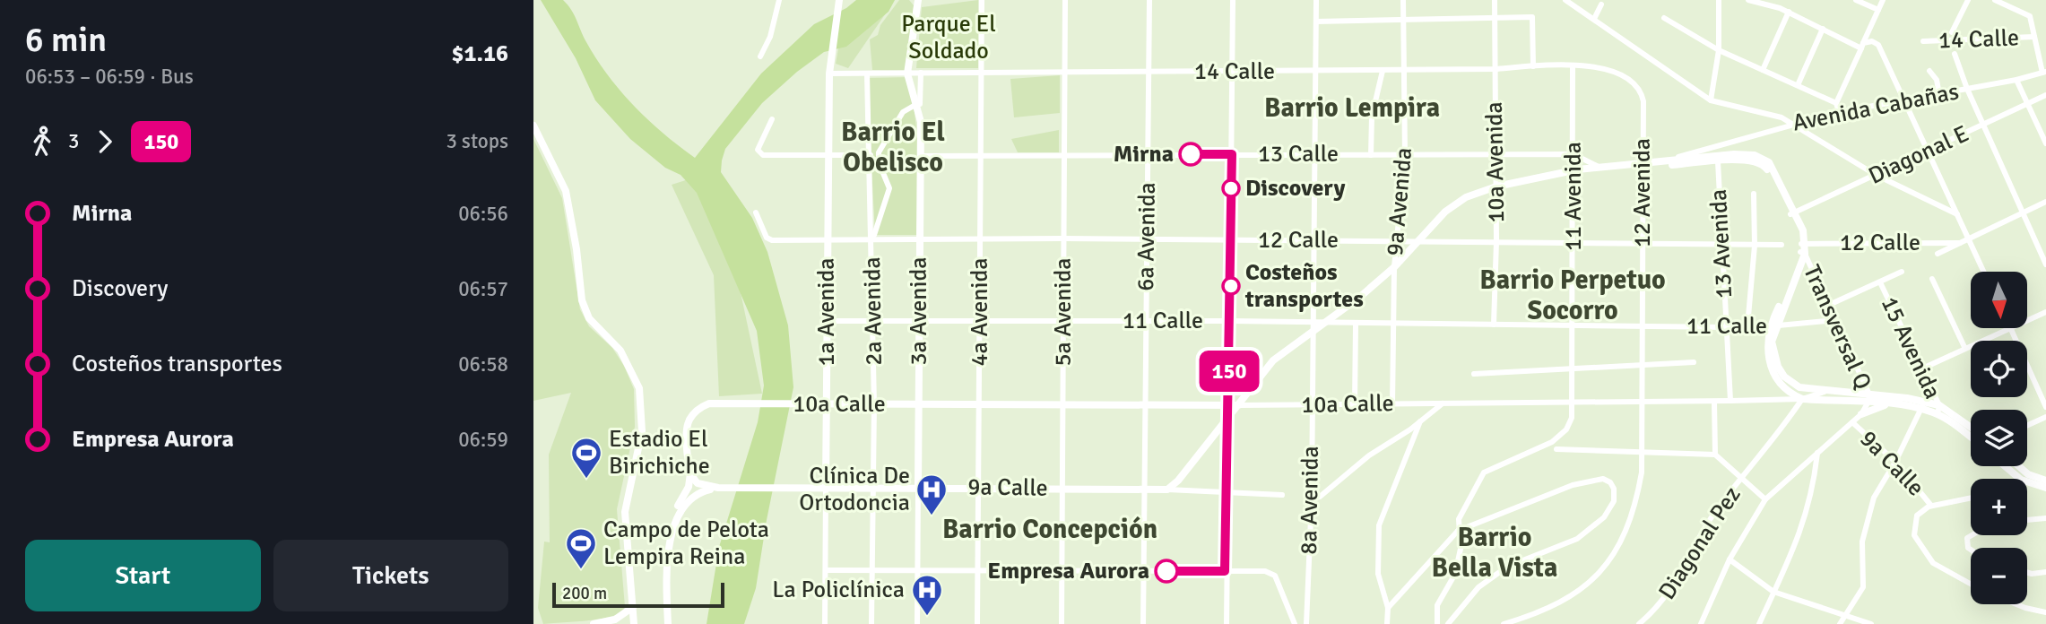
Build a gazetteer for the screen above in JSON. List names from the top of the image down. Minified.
{"streets":{"main road":["3a Avenida","1a Avenida","10a Calle","9a Calle"],"street":["14 Calle","Avenida Cabañas","13 Calle","Diagonal E","10a Avenida","12 Avenida","11 Avenida","9a Avenida","6a Avenida","12 Calle","13 Avenida","2a Avenida","4a Avenida","5a Avenida","11 Calle","Transversal Q","15 Avenida","8a Avenida","Diagonal Pez"]},"crossings":[["14 Calle","10a Avenida"],["14 Calle","12 Avenida"],["14 Calle","11 Avenida"],["14 Calle","9a Avenida"],["14 Calle","6a Avenida"],["14 Calle","2a Avenida"],["14 Calle","3a Avenida"],["14 Calle","1a Avenida"],["14 Calle","4a Avenida"],["14 Calle","5a Avenida"],["14 Calle","8a Avenida"],["13 Calle","10a Avenida"],["13 Calle","11 Avenida"],["13 Calle","9a Avenida"],["13 Calle","6a Avenida"],["13 Calle","3a Avenida"],["13 Calle","4a Avenida"],["13 Calle","5a Avenida"],["13 Calle","8a Avenida"],["10a Avenida","12 Calle"],["10a Avenida","11 Calle"],["12 Avenida","12 Calle"],["12 Avenida","11 Calle"],["12 Avenida","10a Calle"],["11 Avenida","12 Calle"],["11 Avenida","11 Calle"],["11 Avenida","10a Calle"],["9a Avenida","12 Calle"],["9a Avenida","11 Calle"],["9a Avenida","10a Calle"],["6a Avenida","12 Calle"],["6a Avenida","11 Calle"],["6a Avenida","10a Calle"],["6a Avenida","9a Calle"],["12 Calle","13 Avenida"],["12 Calle","2a Avenida"],["12 Calle","3a Avenida"],["12 Calle","1a Avenida"],["12 Calle","4a Avenida"],["12 Calle","5a Avenida"],["12 Calle","Transversal Q"],["12 Calle","8a Avenida"],["13 Avenida","11 Calle"],["13 Avenida","10a Calle"],["2a Avenida","11 Calle"],["2a Avenida","10a Calle"],["2a Avenida","9a Calle"],["3a Avenida","11 Calle"],["3a Avenida","10a Calle"],["3a Avenida","9a Calle"],["1a Avenida","11 Calle"],["1a Avenida","10a Calle"],["1a Avenida","9a Calle"],["4a Avenida","11 Calle"],["4a Avenida","10a Calle"],["4a Avenida","9a Calle"],["5a Avenida","11 Calle"],["5a Avenida","10a Calle"],["5a Avenida","9a Calle"],["11 Calle","Transversal Q"],["11 Calle","8a Avenida"],["10a Calle","8a Avenida"],["10a Calle","Diagonal Pez"]],"districts":["Barrio Lempira","Barrio El Obelisco","Barrio Perpetuo Socorro","Barrio Concepción","Barrio Bella Vista"],"parks":["Parque El Soldado"],"places":{"other":["Mirna","Discovery","Costeños transportes","Empresa Aurora"],"sports":["Estadio El Birichiche","Campo de Pelota Lempira Reina"],"hospital":["Clínica De Ortodoncia","La Policlínica"]},"lines":["bus line 150"],"scale_bar":"200 m","north":"bottom","page":{"heading":["6 min","06:53 – 06:59 · Bus","$1.16"],"on_map":"150","legs":["3","150","3 stops"],"list":[{"name":"Mirna","value":"06:56"},{"name":"Discovery","value":"06:57"},{"name":"Costeños transportes","value":"06:58"},{"name":"Empresa Aurora","value":"06:59"}],"map_buttons":["+","−"],"buttons":["Start","Tickets"],"scale":"200 m"}}
